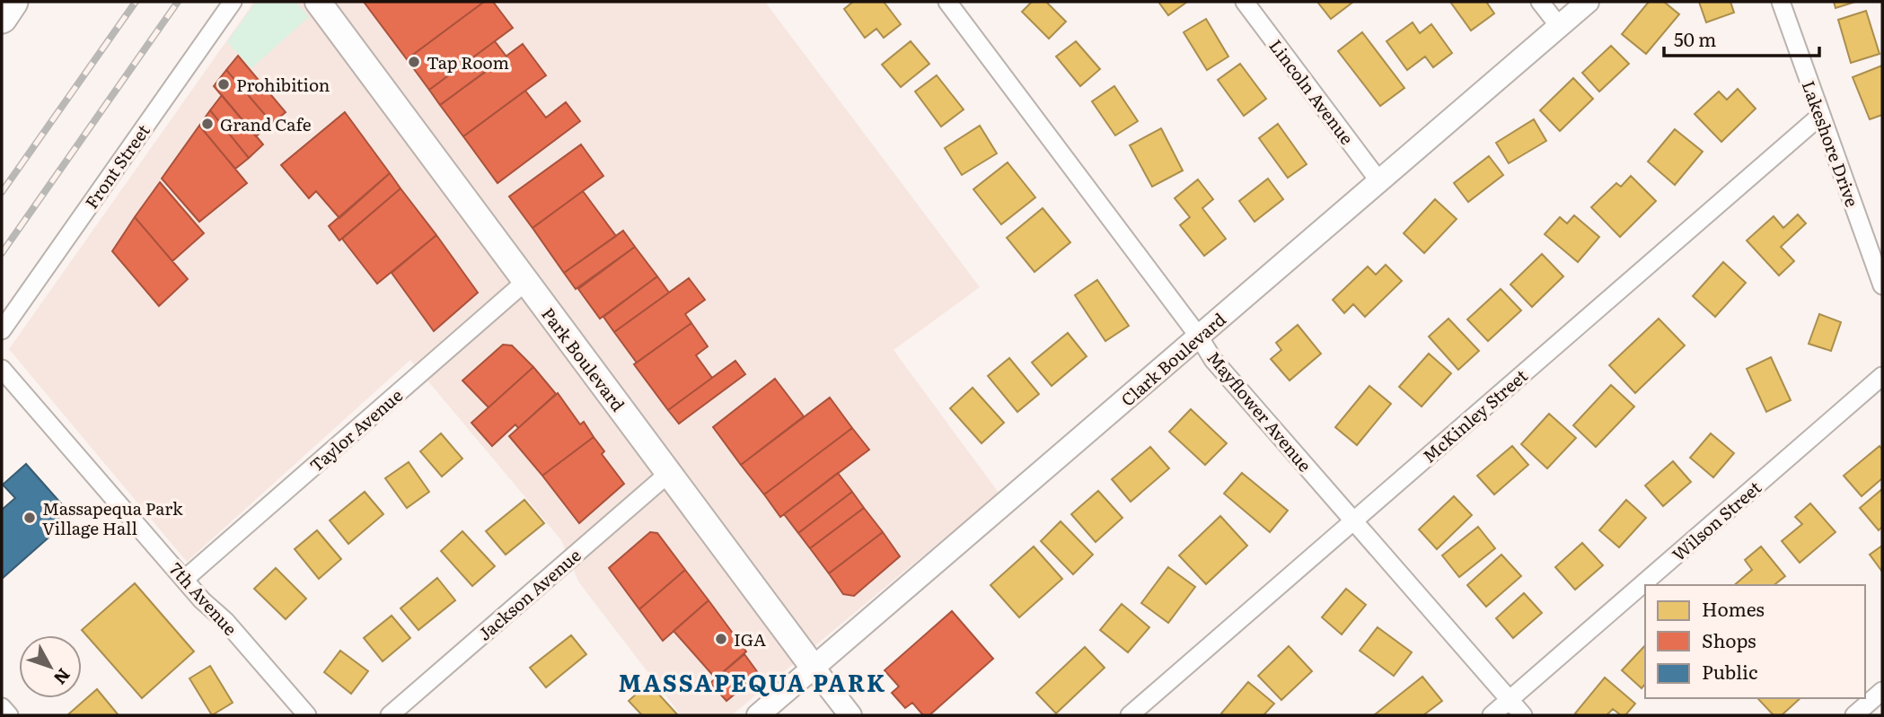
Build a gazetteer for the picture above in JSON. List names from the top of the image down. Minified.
{"streets":{"main road":["Park Boulevard"],"street":["Lincoln Avenue","Lakeshore Drive","Front Street","Clark Boulevard","Mayflower Avenue","McKinley Street","Taylor Avenue","Wilson Street","Jackson Avenue","7th Avenue"]},"crossings":[["Lincoln Avenue","Clark Boulevard"],["Lakeshore Drive","McKinley Street"],["Park Boulevard","Clark Boulevard"],["Park Boulevard","Taylor Avenue"],["Park Boulevard","Jackson Avenue"],["Clark Boulevard","Mayflower Avenue"],["Mayflower Avenue","McKinley Street"],["Mayflower Avenue","Wilson Street"],["Taylor Avenue","7th Avenue"]],"districts":["MASSAPEQUA PARK"],"places":["Tap Room","Prohibition","Grand Cafe","Massapequa Park Village Hall","IGA"],"legend":["Homes","Shops","Public"],"scale_bar":"50 m","north":"bottom right"}
